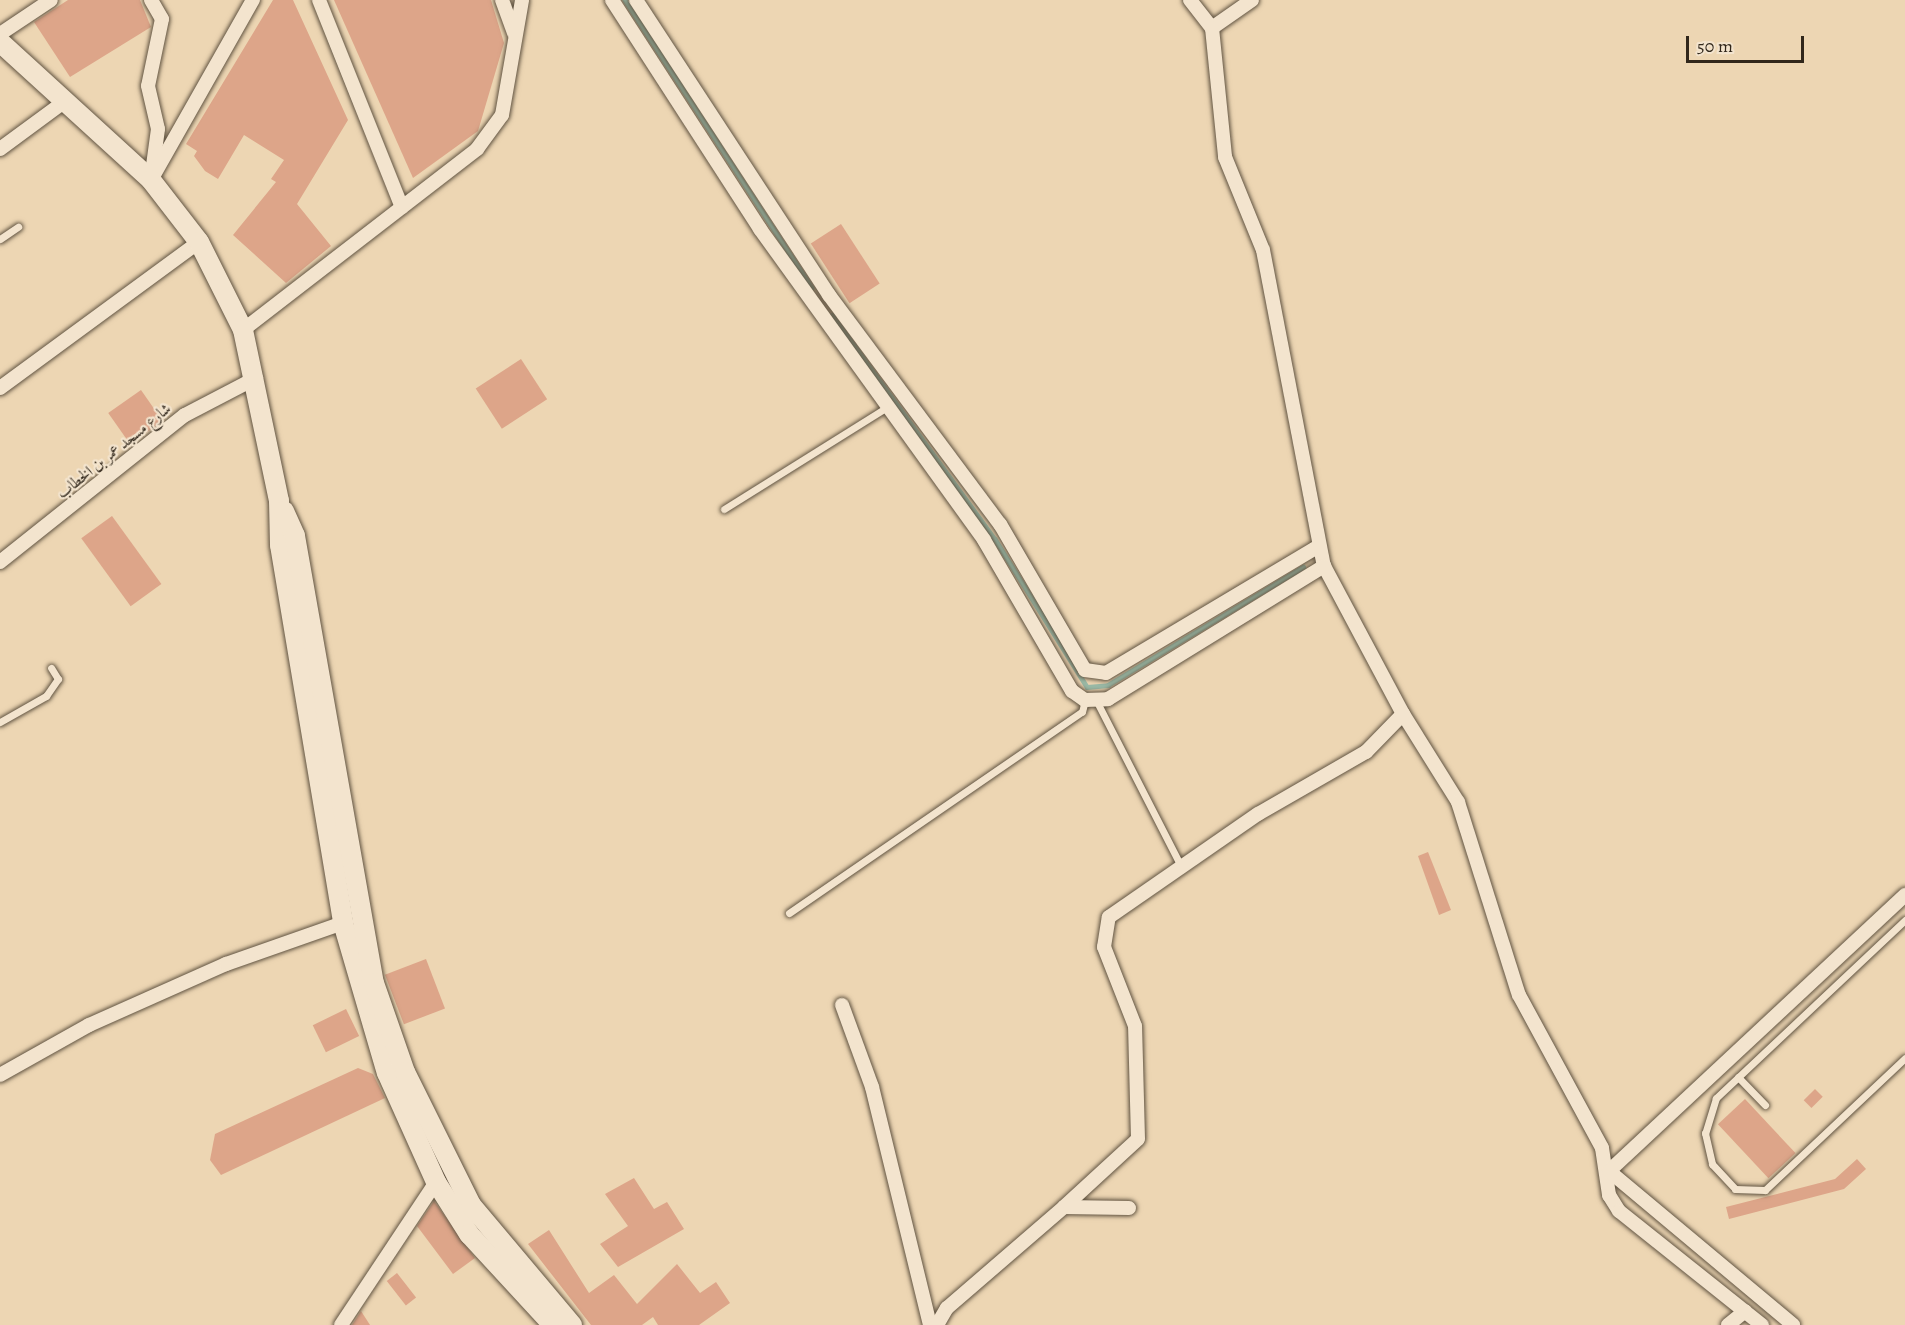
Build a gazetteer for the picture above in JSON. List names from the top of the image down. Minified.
{"streets":{"street":["شارع مسجد عمر بن الخطاب"]},"scale_bar":"50 m"}
